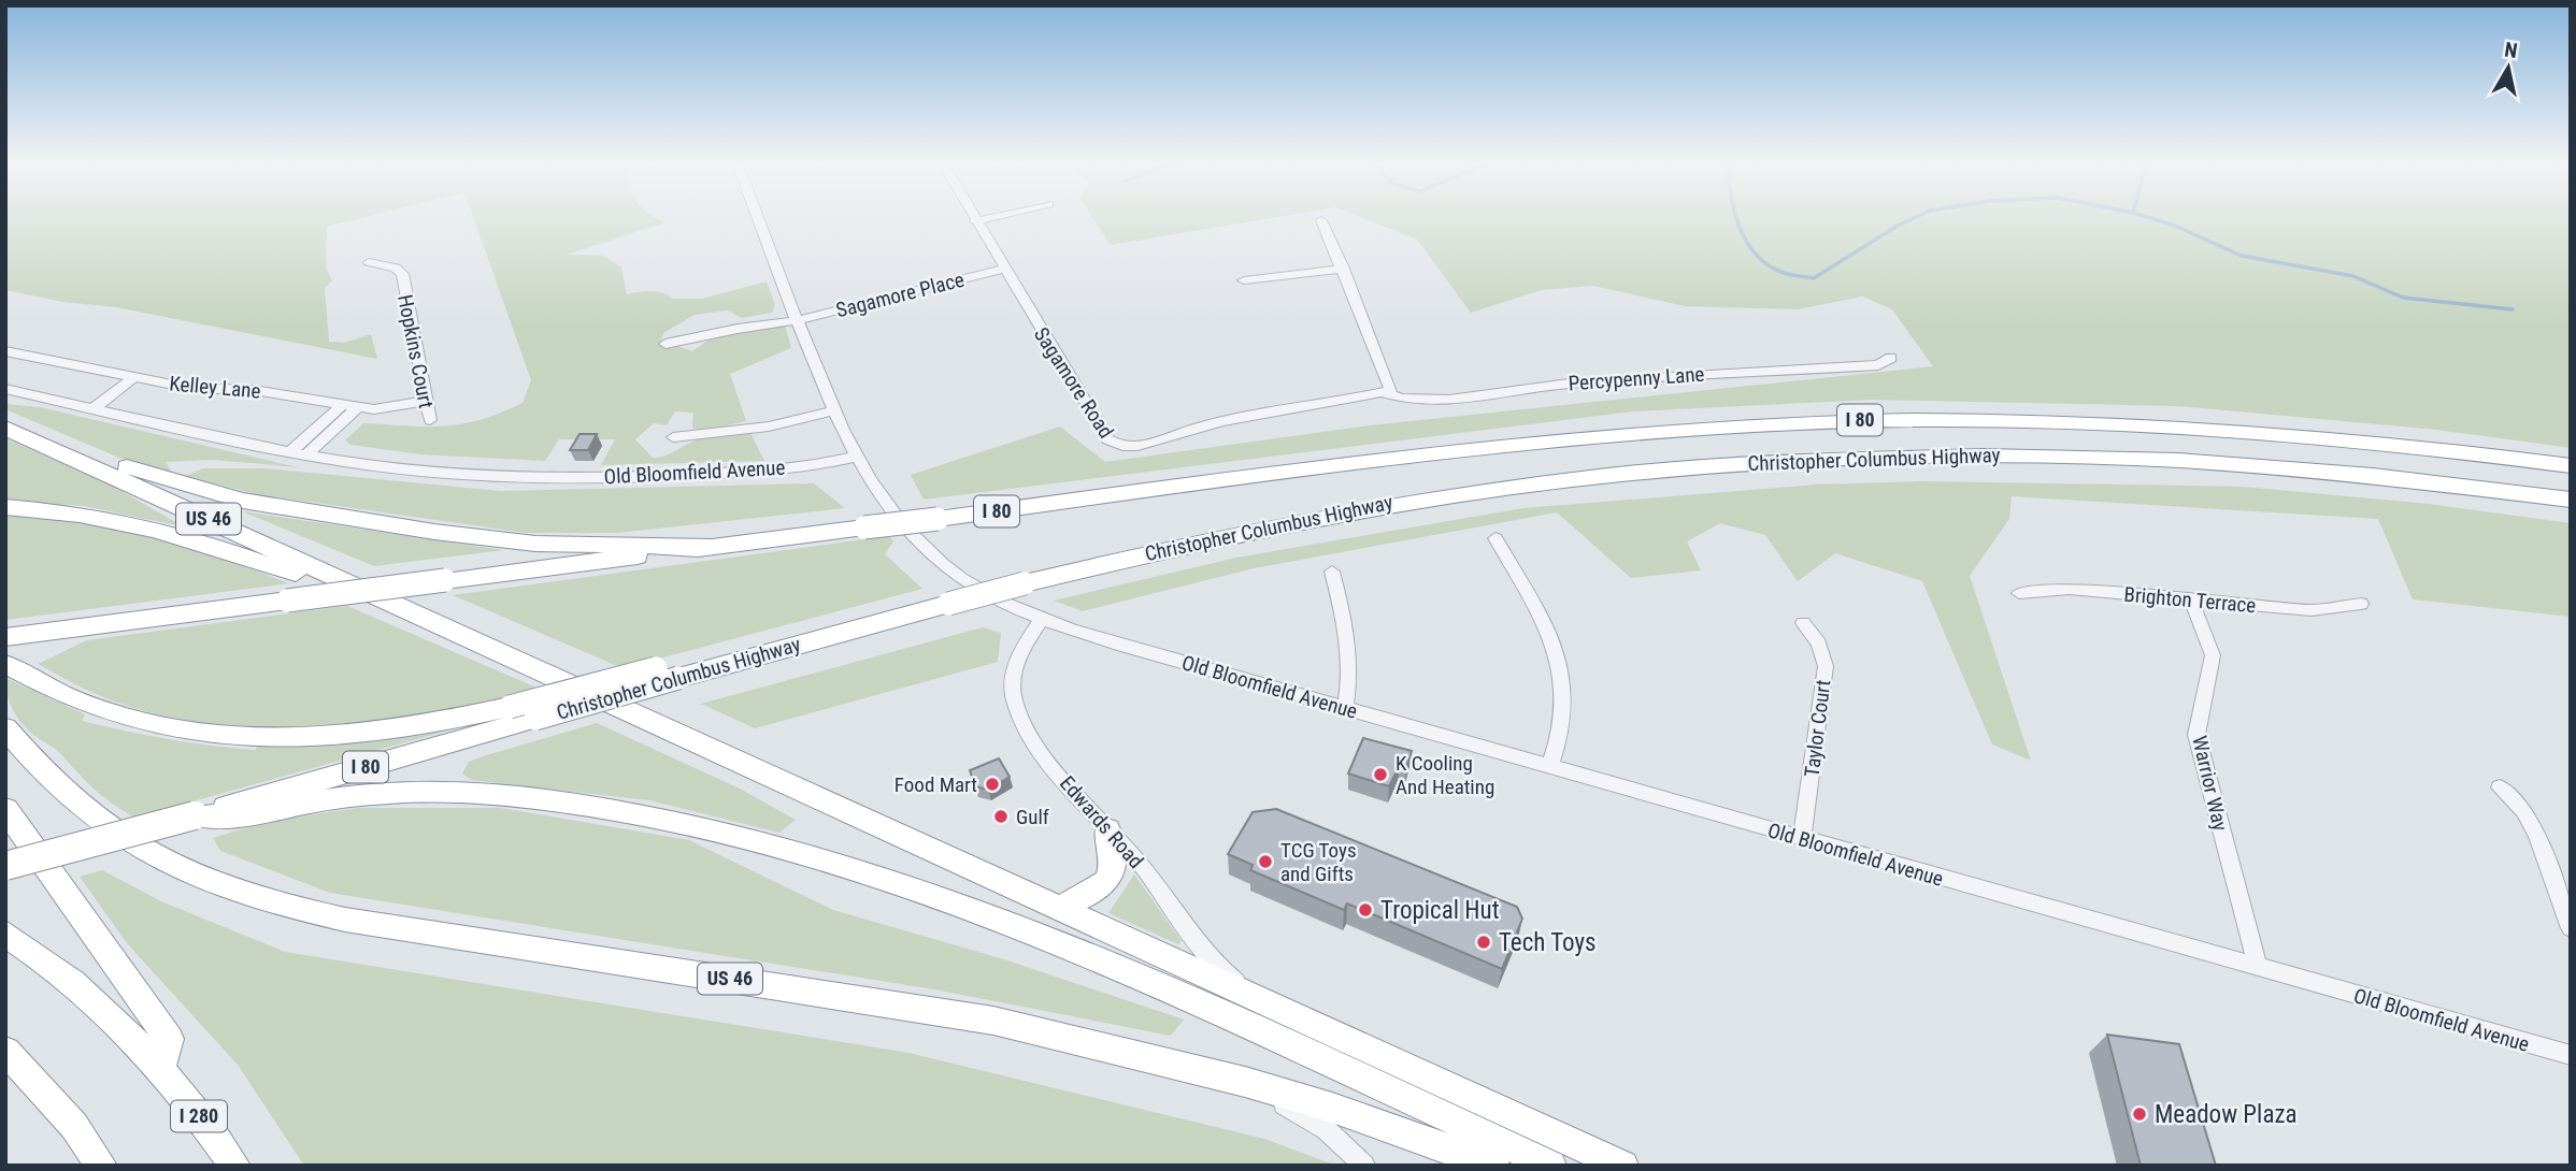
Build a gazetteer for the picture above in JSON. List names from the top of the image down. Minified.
{"streets":{"highway":["I 80","Christopher Columbus Highway","US 46","I 280"],"street":["Sagamore Place","Hopkins Court","Percypenny Lane","Sagamore Road","Kelley Lane","Old Bloomfield Avenue","Brighton Terrace","Taylor Court","Warrior Way","Edwards Road"]},"crossings":[["Sagamore Place","Sagamore Road"],["Hopkins Court","Kelley Lane"],["Percypenny Lane","Sagamore Road"],["Old Bloomfield Avenue","Taylor Court"],["Old Bloomfield Avenue","Warrior Way"],["Old Bloomfield Avenue","Edwards Road"],["US 46","Edwards Road"],["Brighton Terrace","Warrior Way"]],"places":["K Cooling And Heating","Food Mart","Gulf","TCG Toys and Gifts","Tropical Hut","Tech Toys","Meadow Plaza"],"north":"top"}
